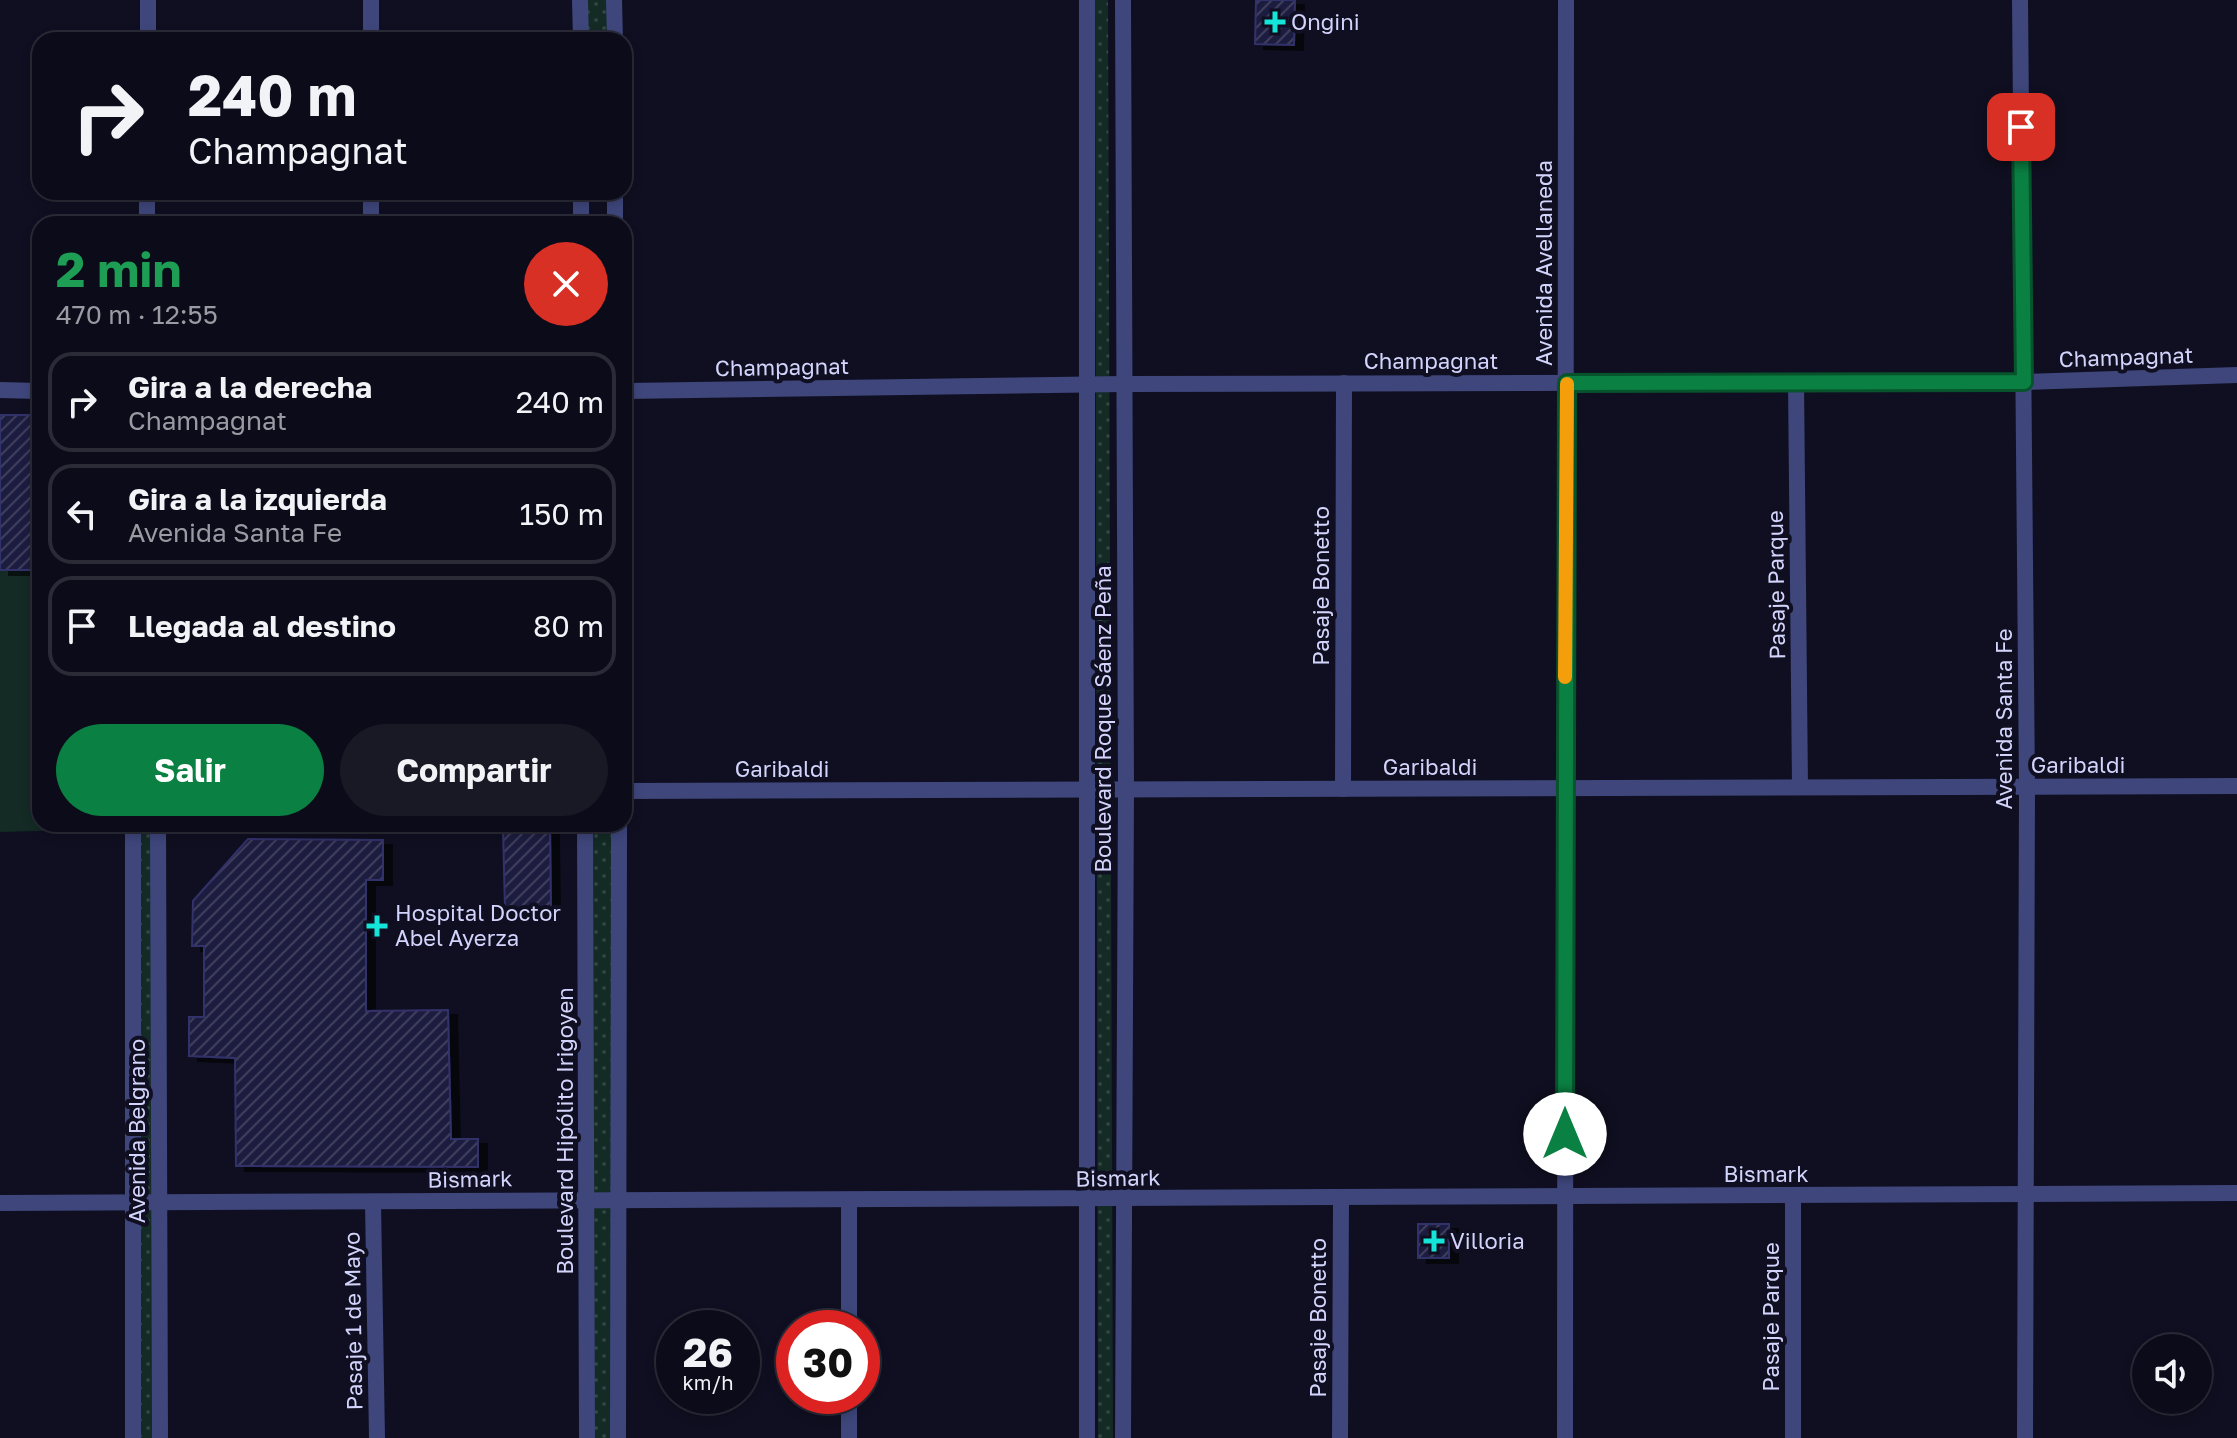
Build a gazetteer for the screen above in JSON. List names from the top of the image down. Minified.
{"streets":{"street":["Avenida Avellaneda","Champagnat","Pasaje Parque","Pasaje Bonetto","Boulevard Roque Sáenz Peña","Avenida Santa Fe","Garibaldi","Avenida Belgrano","Boulevard Hipólito Irigoyen","Bismark","Pasaje 1 de Mayo"]},"crossings":[["Avenida Avellaneda","Champagnat"],["Avenida Avellaneda","Garibaldi"],["Avenida Avellaneda","Bismark"],["Champagnat","Pasaje Parque"],["Champagnat","Pasaje Bonetto"],["Champagnat","Boulevard Roque Sáenz Peña"],["Champagnat","Avenida Santa Fe"],["Pasaje Parque","Garibaldi"],["Pasaje Parque","Bismark"],["Pasaje Bonetto","Garibaldi"],["Pasaje Bonetto","Bismark"],["Boulevard Roque Sáenz Peña","Garibaldi"],["Boulevard Roque Sáenz Peña","Bismark"],["Avenida Santa Fe","Garibaldi"],["Avenida Santa Fe","Bismark"],["Avenida Belgrano","Bismark"],["Boulevard Hipólito Irigoyen","Bismark"],["Bismark","Pasaje 1 de Mayo"]],"places":{"health":["Ongini","Hospital Doctor Abel Ayerza","Villoria"]},"page":{"turn":["240 m","Champagnat"],"heading":["2 min","470 m · 12:55"],"list":[{"name":"Gira a la derecha","note":"Champagnat","value":"240 m"},{"name":"Gira a la izquierda","note":"Avenida Santa Fe","value":"150 m"},{"name":"Llegada al destino","value":"80 m"}],"buttons":["Salir","Compartir"],"speed":"26 km/h","limit":"30"}}
